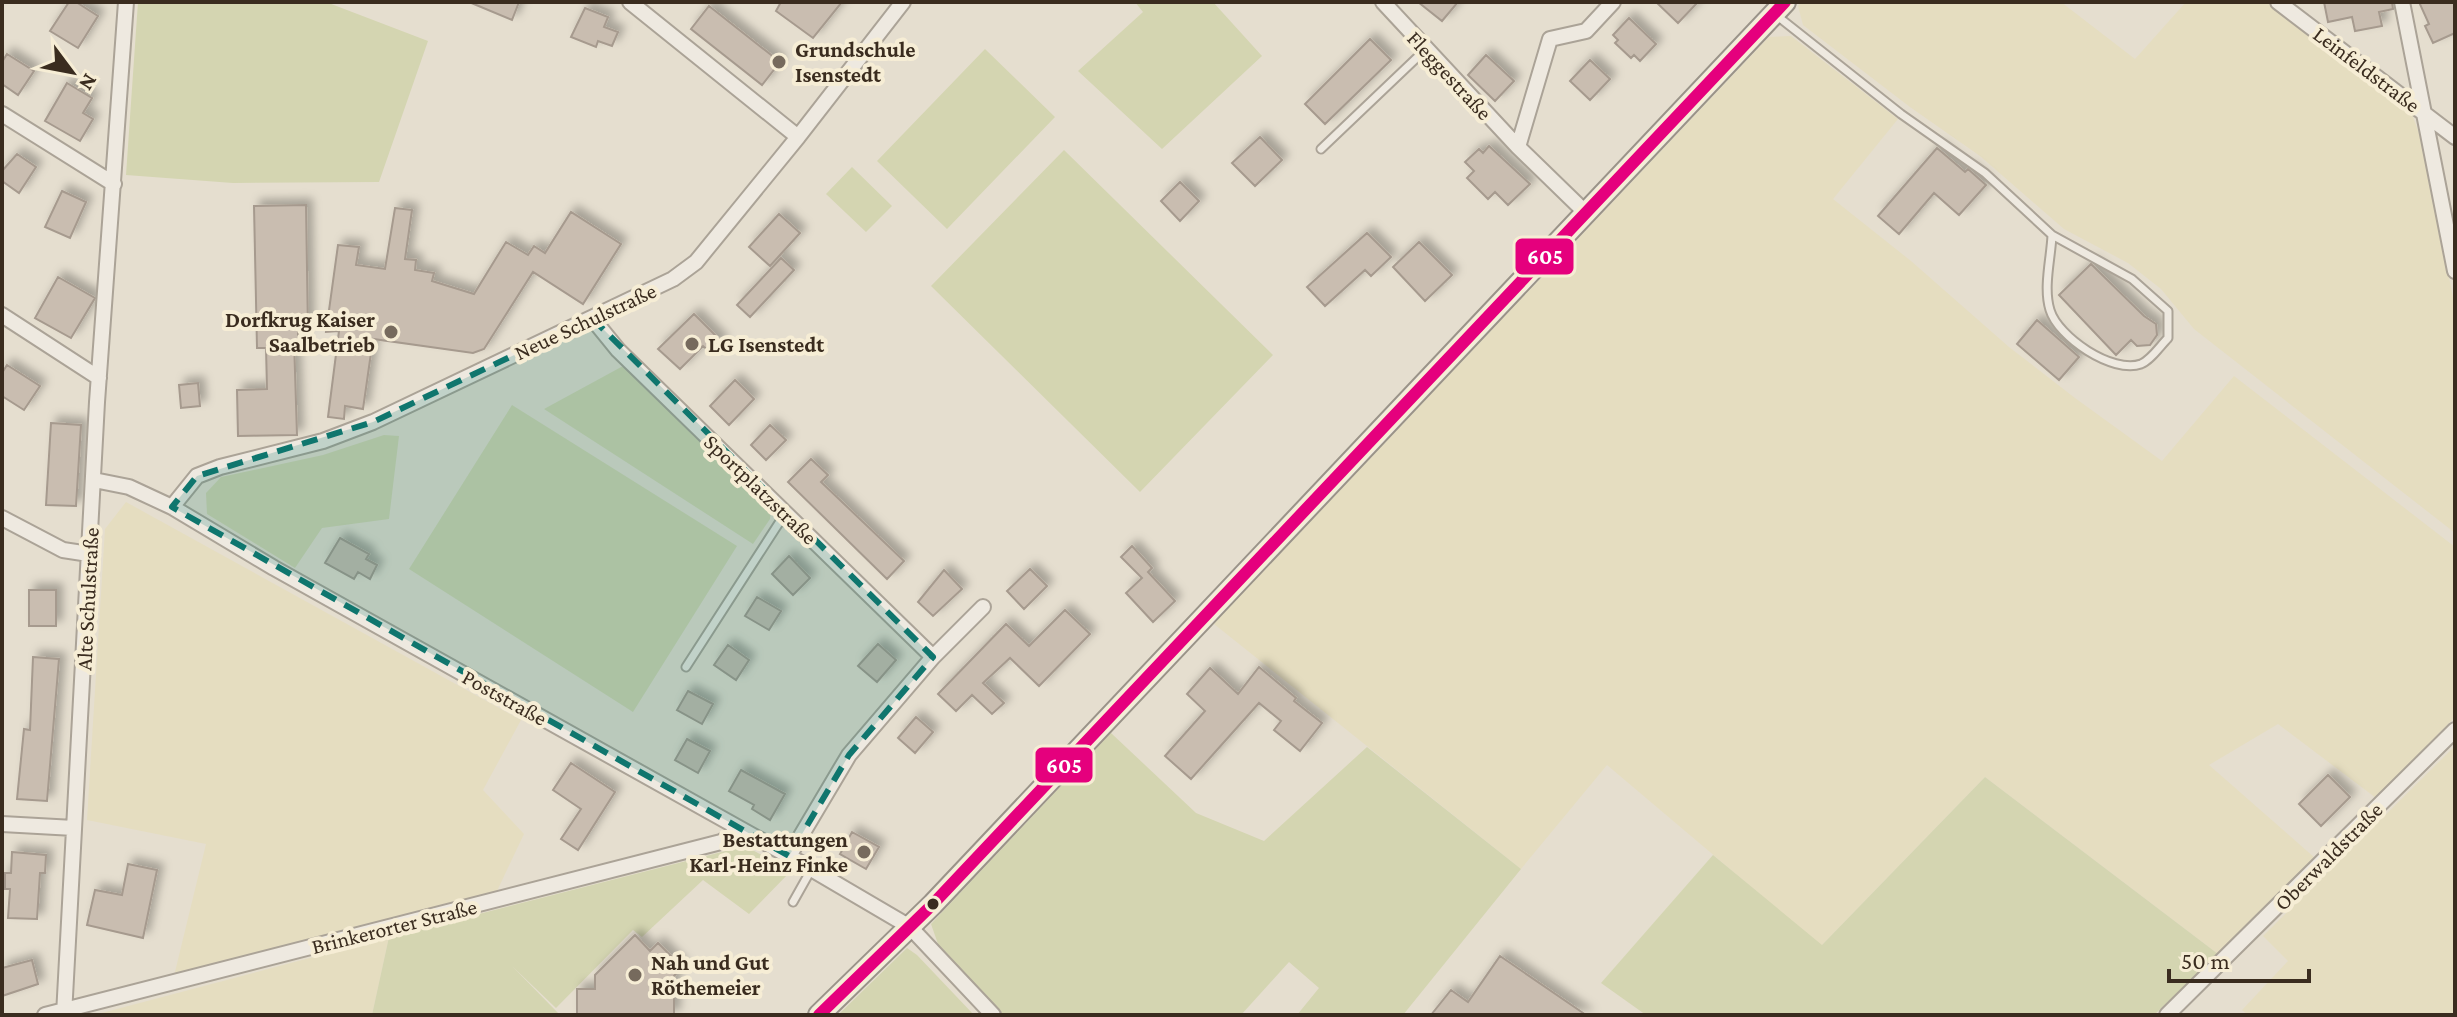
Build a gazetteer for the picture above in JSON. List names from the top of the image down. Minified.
{"streets":{"street":["Leinfeldstraße","Fleggestraße","Neue Schulstraße","Sportplatzstraße","Alte Schulstraße","Poststraße","Oberwaldstraße","Brinkerorter Straße"]},"crossings":[["Neue Schulstraße","Sportplatzstraße"],["Neue Schulstraße","Poststraße"],["Alte Schulstraße","Poststraße"],["Alte Schulstraße","Brinkerorter Straße"],["Poststraße","Brinkerorter Straße"]],"places":["Grundschule Isenstedt","Dorfkrug Kaiser Saalbetrieb","LG Isenstedt","Bestattungen Karl-Heinz Finke","Nah und Gut Röthemeier"],"lines":["transit line 605"],"scale_bar":"50 m","north":"bottom right"}
